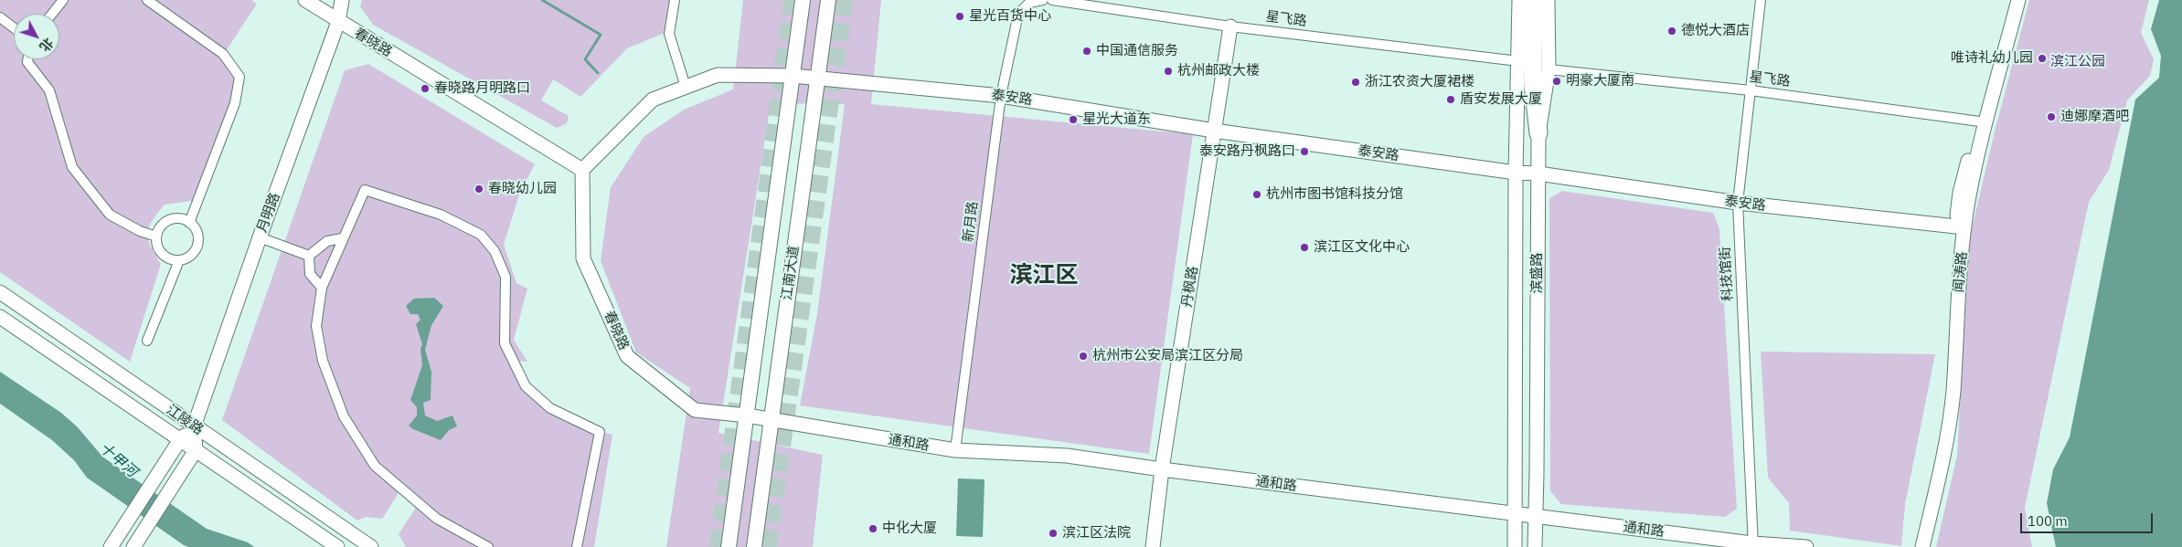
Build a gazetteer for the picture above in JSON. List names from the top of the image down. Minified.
{"streets":{"main road":["江南大道"],"street":["星飞路","春晓路","泰安路","月明路","新月路","闻涛路","滨盛路","科技馆街","丹枫路","江陵路","通和路"]},"crossings":[["星飞路","闻涛路"],["星飞路","滨盛路"],["星飞路","科技馆街"],["星飞路","丹枫路"],["春晓路","月明路"],["春晓路","江南大道"],["春晓路","通和路"],["泰安路","新月路"],["泰安路","闻涛路"],["泰安路","江南大道"],["泰安路","滨盛路"],["泰安路","科技馆街"],["泰安路","丹枫路"],["月明路","江陵路"],["新月路","通和路"],["江南大道","通和路"],["滨盛路","通和路"],["科技馆街","通和路"],["丹枫路","通和路"]],"districts":["滨江区"],"water":["十甲河"],"parks":["滨江公园"],"places":["星光百货中心","德悦大酒店","中国通信服务","唯诗礼幼儿园","杭州邮政大楼","明豪大厦南","浙江农资大厦裙楼","春晓路月明路口","盾安发展大厦","迪娜摩酒吧","星光大道东","泰安路丹枫路口","春晓幼儿园","杭州市图书馆科技分馆","滨江区文化中心","杭州市公安局滨江区分局","中化大厦","滨江区法院"],"scale_bar":"100 m","north":"bottom right"}
